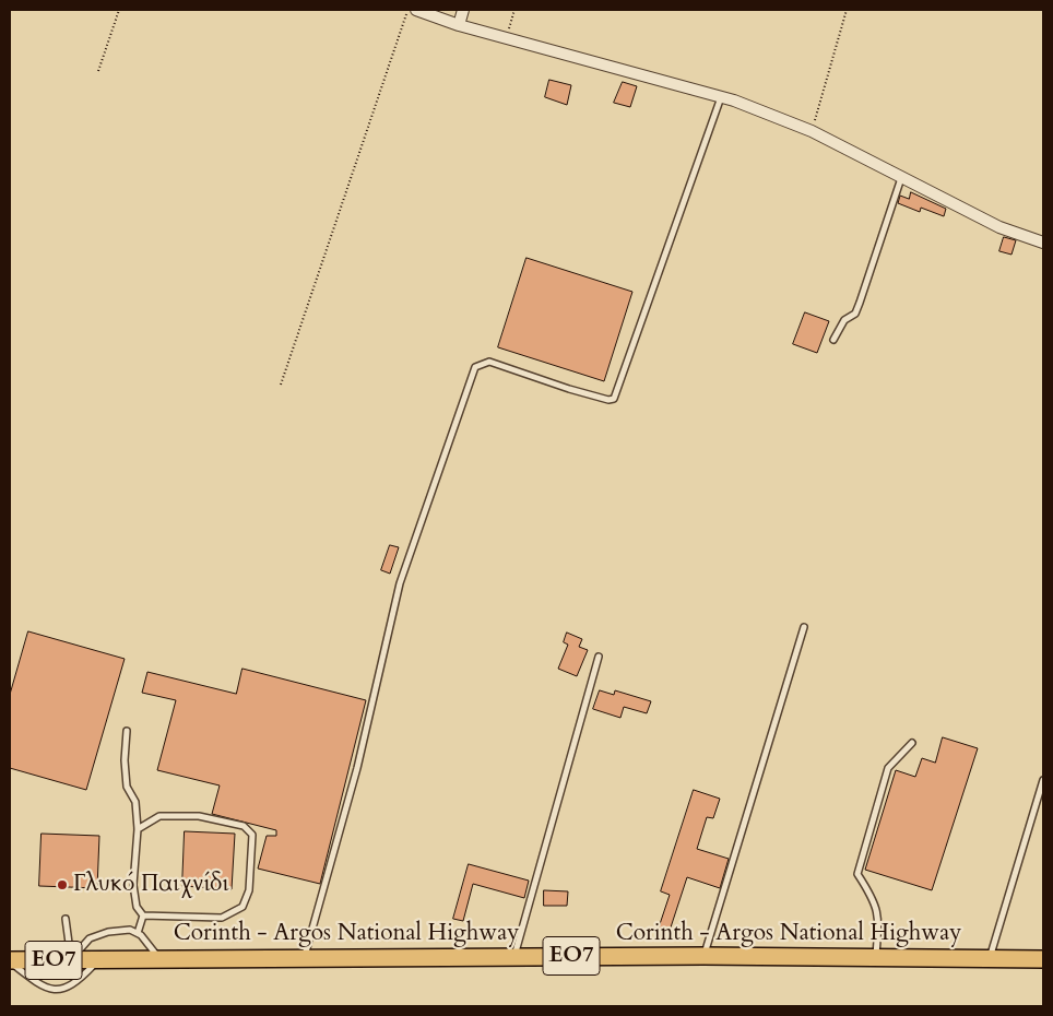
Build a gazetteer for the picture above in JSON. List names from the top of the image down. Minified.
{"streets":{"main road":["Corinth - Argos National Highway","ΕΟ7"]},"places":["Γλυκό Παιχνίδι"]}
